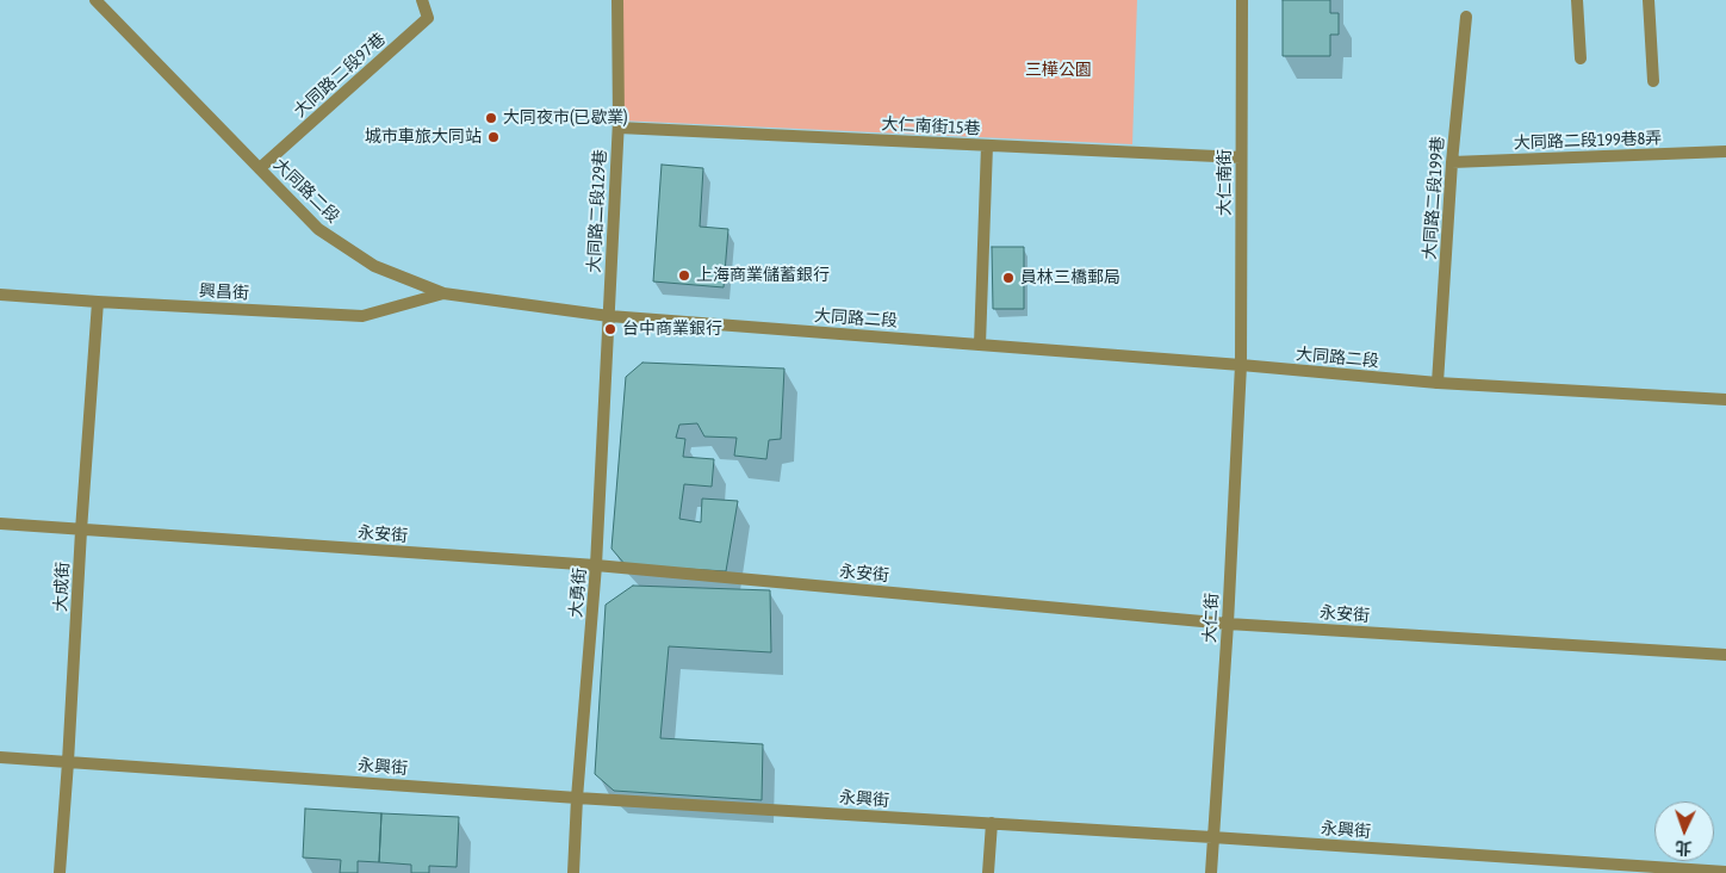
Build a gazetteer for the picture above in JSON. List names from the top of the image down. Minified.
{"streets":{"street":["大同路二段97巷","大仁南街15巷","大同路二段199巷8弄","大仁南街","大同路二段","大同路二段199巷","大同路二段129巷","興昌街","永安街","大成街","大勇街","大仁街","永興街"]},"crossings":[["大同路二段97巷","大同路二段"],["大仁南街15巷","大仁南街"],["大仁南街15巷","大同路二段129巷"],["大同路二段199巷8弄","大同路二段199巷"],["大仁南街","大同路二段"],["大仁南街","大仁街"],["大同路二段","大同路二段199巷"],["大同路二段","大同路二段129巷"],["大同路二段","興昌街"],["大同路二段","大勇街"],["大同路二段","大仁街"],["大同路二段129巷","大勇街"],["興昌街","大成街"],["永安街","大成街"],["永安街","大勇街"],["永安街","大仁街"],["大成街","永興街"],["大勇街","永興街"],["大仁街","永興街"]],"parks":["三樺公園"],"places":["大同夜市(已歇業)","城市車旅大同站","上海商業儲蓄銀行","員林三橋郵局","台中商業銀行"],"north":"bottom"}
